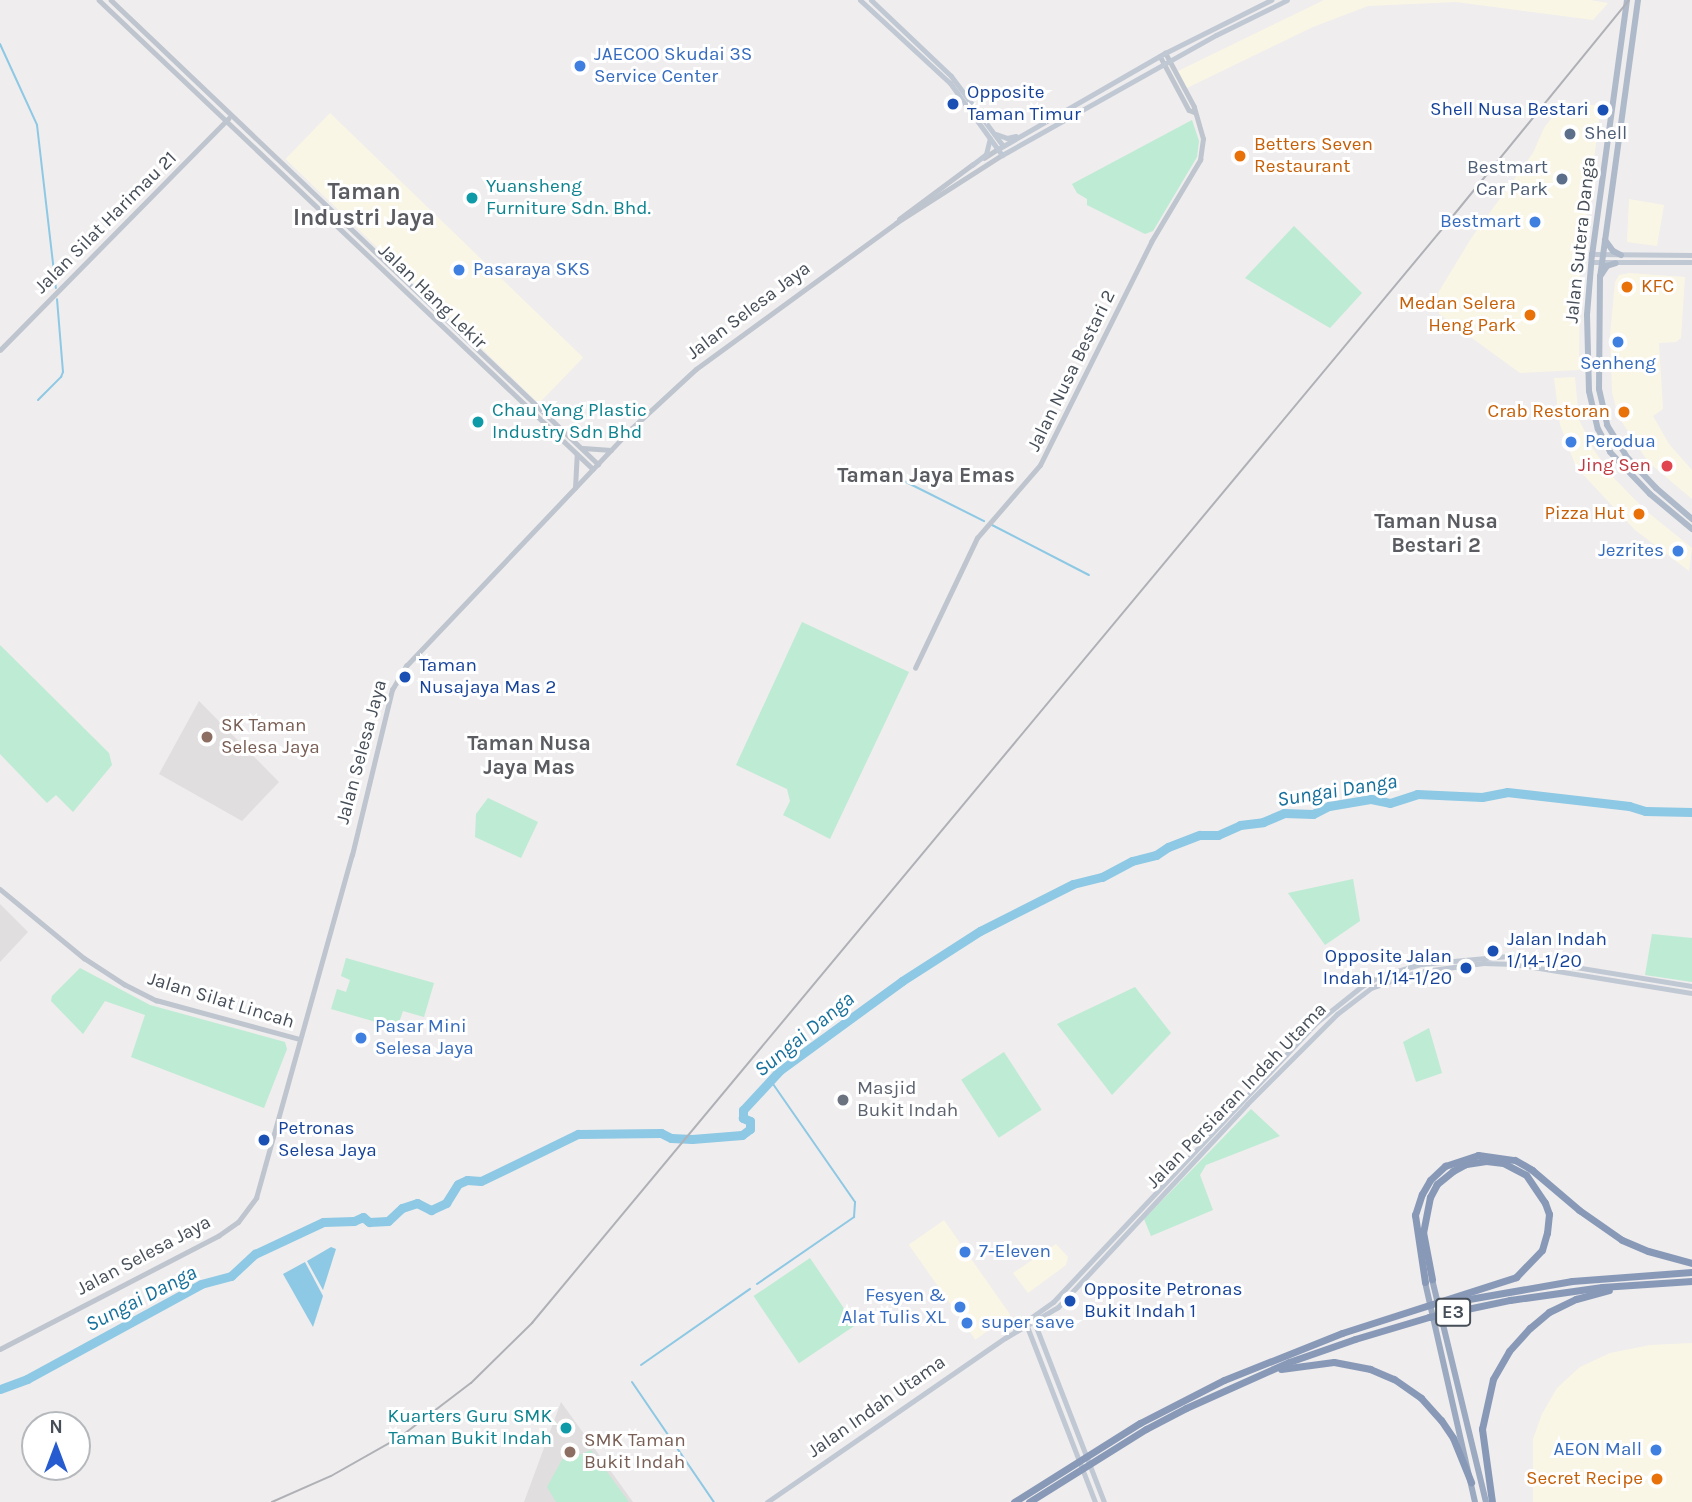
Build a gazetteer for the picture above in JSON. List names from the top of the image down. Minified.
{"streets":{"highway":["E3"],"main road":["Jalan Sutera Danga","Jalan Selesa Jaya","Jalan Persiaran Indah Utama","Jalan Indah Utama"],"street":["Jalan Silat Harimau 21","Jalan Hang Lekir","Jalan Nusa Bestari 2","Jalan Silat Lincah"]},"crossings":[["Jalan Silat Harimau 21","Jalan Hang Lekir"],["Jalan Hang Lekir","Jalan Selesa Jaya"],["Jalan Selesa Jaya","Jalan Nusa Bestari 2"],["Jalan Selesa Jaya","Jalan Silat Lincah"],["Jalan Persiaran Indah Utama","Jalan Indah Utama"]],"districts":["Taman Industri Jaya","Taman Jaya Emas","Taman Nusa Bestari 2","Taman Nusa Jaya Mas"],"water":["Sungai Danga"],"places":["JAECOO Skudai 3S Service Center","Opposite Taman Timur","Shell Nusa Bestari","Shell","Betters Seven Restaurant","Bestmart Car Park","Yuansheng Furniture Sdn. Bhd.","Bestmart","Pasaraya SKS","KFC","Medan Selera Heng Park","Senheng","Crab Restoran","Chau Yang Plastic Industry Sdn Bhd","Perodua","Jing Sen","Pizza Hut","Jezrites","Taman Nusajaya Mas 2","SK Taman Selesa Jaya","Jalan Indah 1/14-1/20","Opposite Jalan Indah 1/14-1/20","Pasar Mini Selesa Jaya","Masjid Bukit Indah","Petronas Selesa Jaya","7-Eleven","Opposite Petronas Bukit Indah 1","Fesyen & Alat Tulis XL","super save","Kuarters Guru SMK Taman Bukit Indah","AEON Mall","SMK Taman Bukit Indah","Secret Recipe"],"north":"top"}
